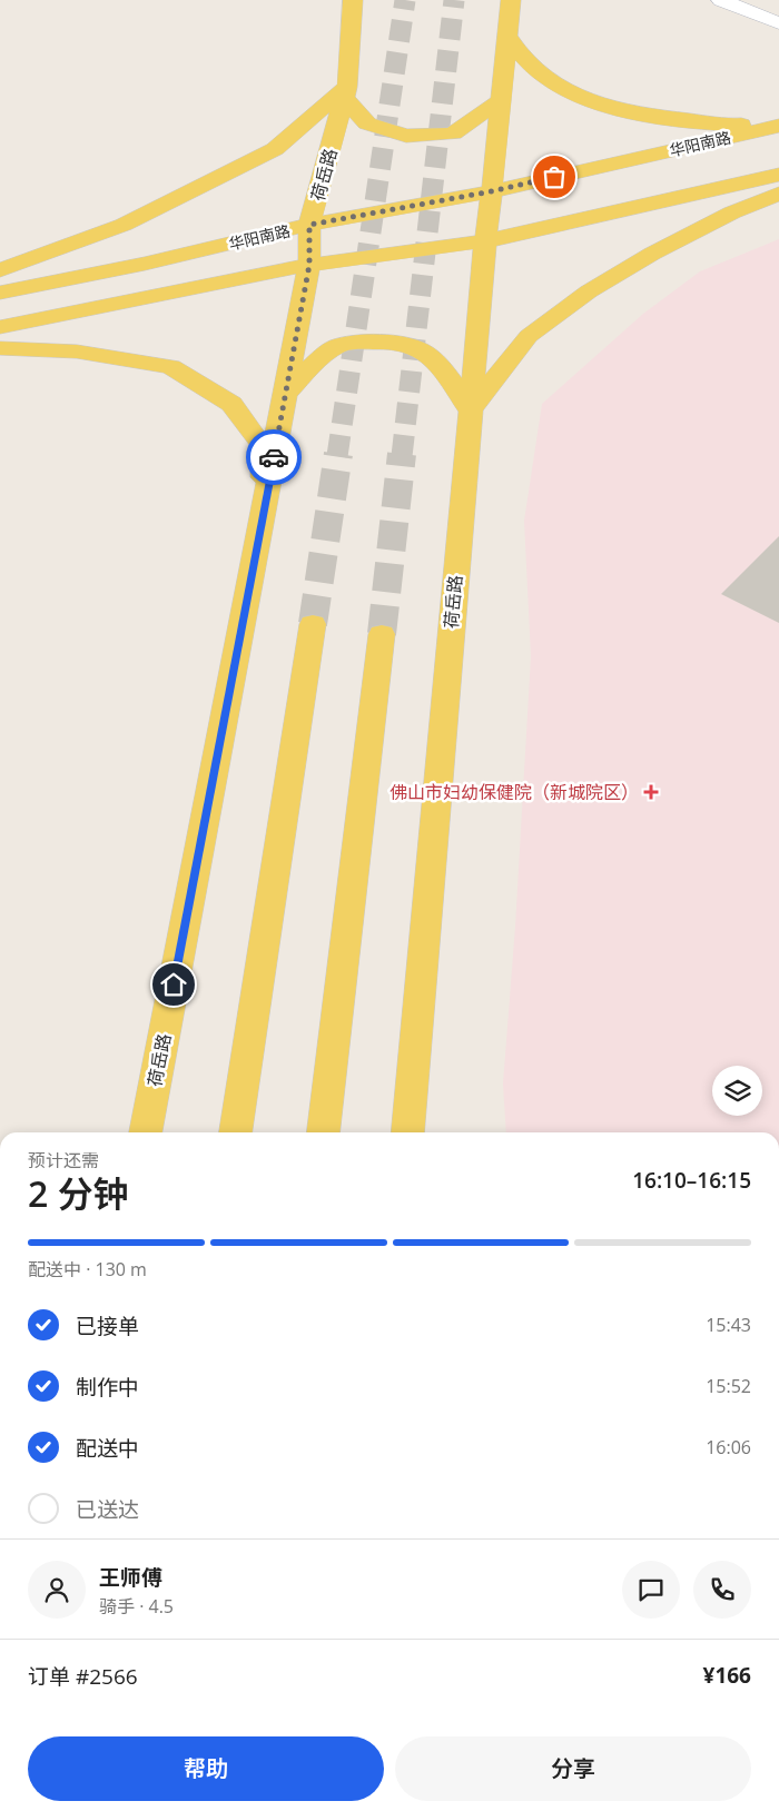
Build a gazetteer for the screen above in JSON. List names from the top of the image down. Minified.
{"streets":{"main road":["华阳南路","荷岳路"]},"crossings":[["华阳南路","荷岳路"]],"places":{"health":["佛山市妇幼保健院（新城院区）"]},"page":{"heading":["2 分钟","预计还需","16:10–16:15"],"panel":["王师傅","骑手 · 4.5","订单 #2566","¥166"],"bar":"配送中 · 130 m","list":[["已接单","15:43"],["制作中","15:52"],["配送中","16:06"],"已送达"],"buttons":["帮助","分享"]}}
